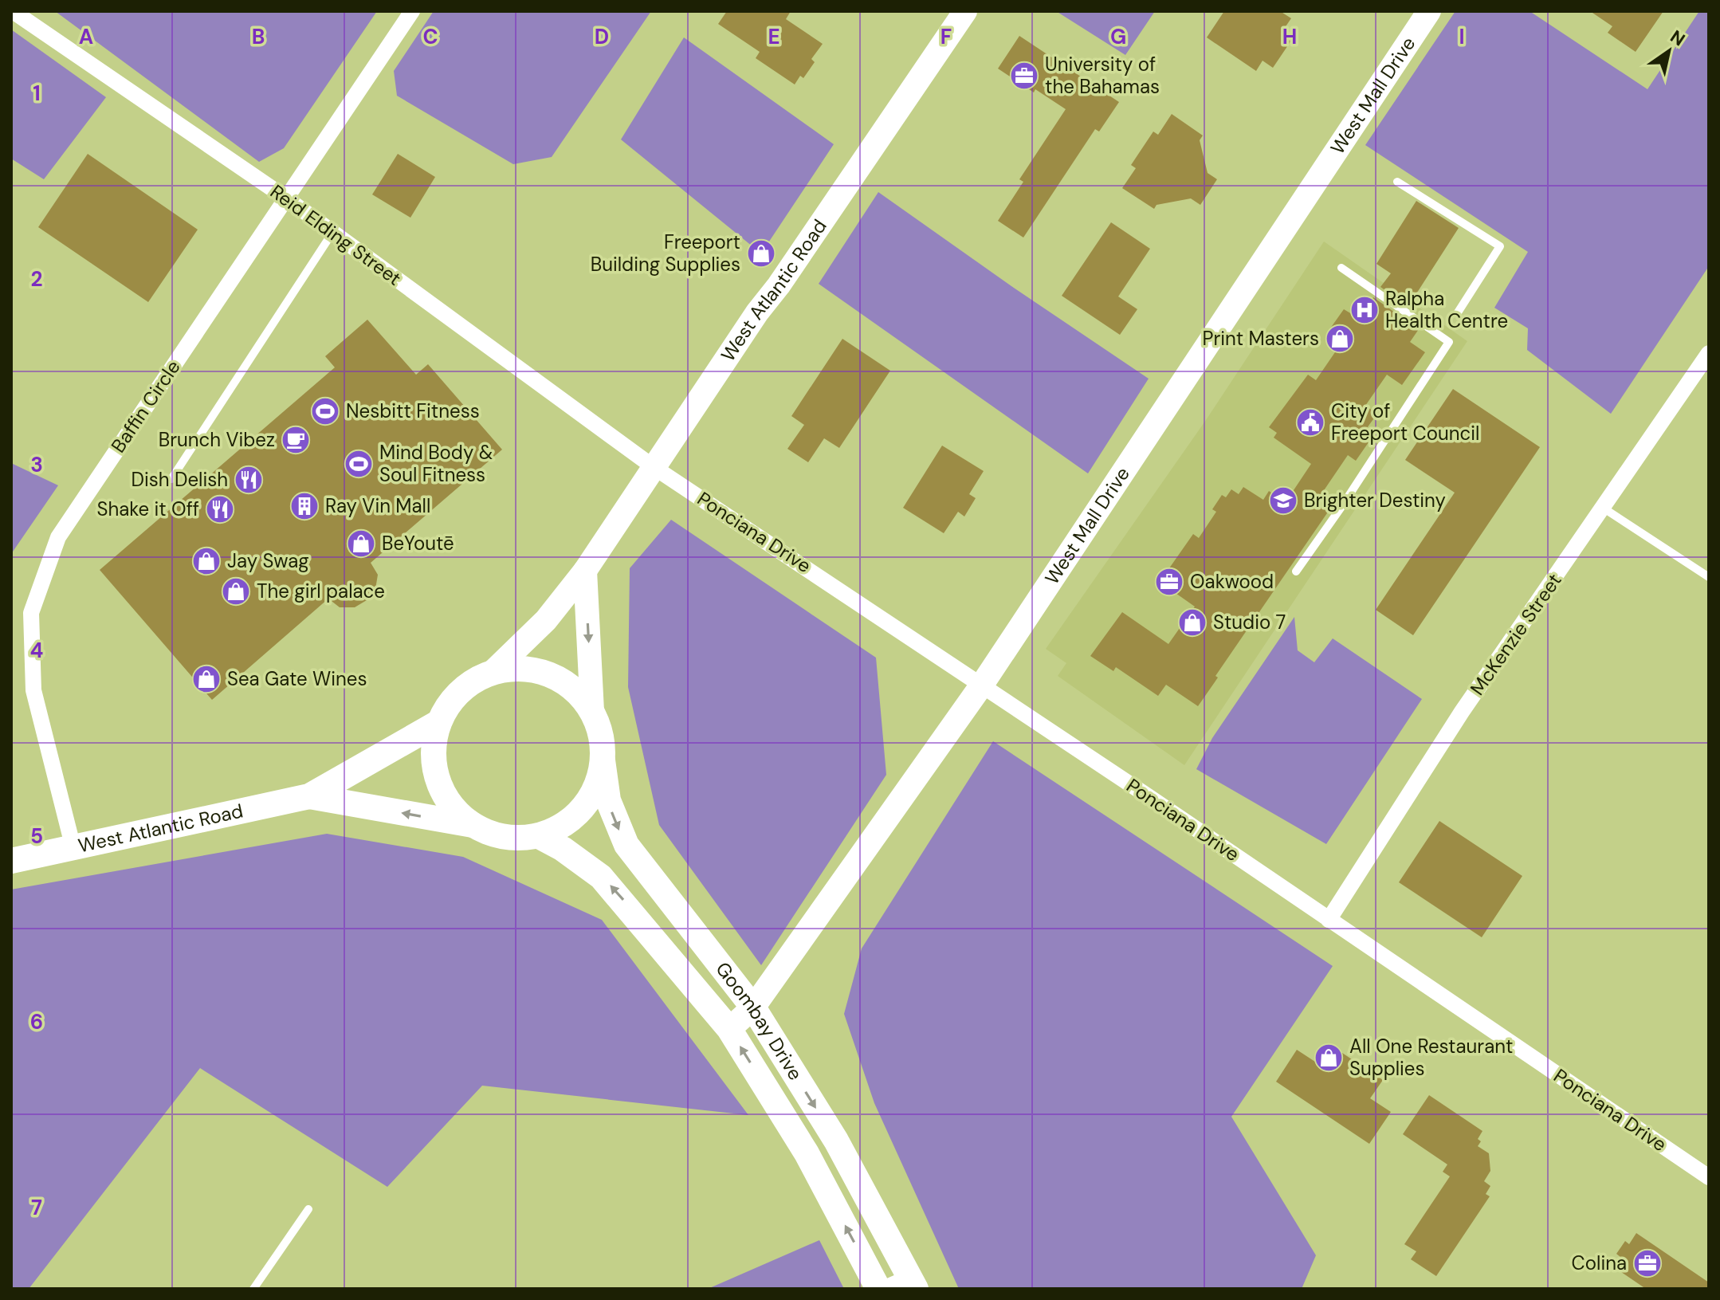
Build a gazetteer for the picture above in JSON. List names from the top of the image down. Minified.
{"streets":{"main road":["West Atlantic Road","Goombay Drive"],"street":["West Mall Drive","Reid Elding Street","Baffin Circle","Ponciana Drive","McKenzie Street"]},"crossings":[["West Mall Drive","Ponciana Drive"],["West Mall Drive","Goombay Drive"],["Reid Elding Street","West Atlantic Road"],["Reid Elding Street","Baffin Circle"],["Reid Elding Street","Ponciana Drive"],["West Atlantic Road","Baffin Circle"],["West Atlantic Road","Ponciana Drive"],["West Atlantic Road","Goombay Drive"],["Ponciana Drive","McKenzie Street"]],"places":{"office":["University of the Bahamas","Oakwood","Colina"],"shop":["Freeport Building Supplies","Print Masters","BeYoutē","Jay Swag","The girl palace","Studio 7","Sea Gate Wines","All One Restaurant Supplies"],"hospital":["Ralpha Health Centre"],"sports":["Nesbitt Fitness","Mind Body & Soul Fitness"],"public building":["City of Freeport Council"],"cafe":["Brunch Vibez"],"restaurant":["Dish Delish","Shake it Off"],"school or university":["Brighter Destiny"],"building":["Ray Vin Mall"]},"north":"top right","grid":{"columns":["A","B","C","D","E","F","G","H","I"],"rows":["1","2","3","4","5","6","7"]}}
